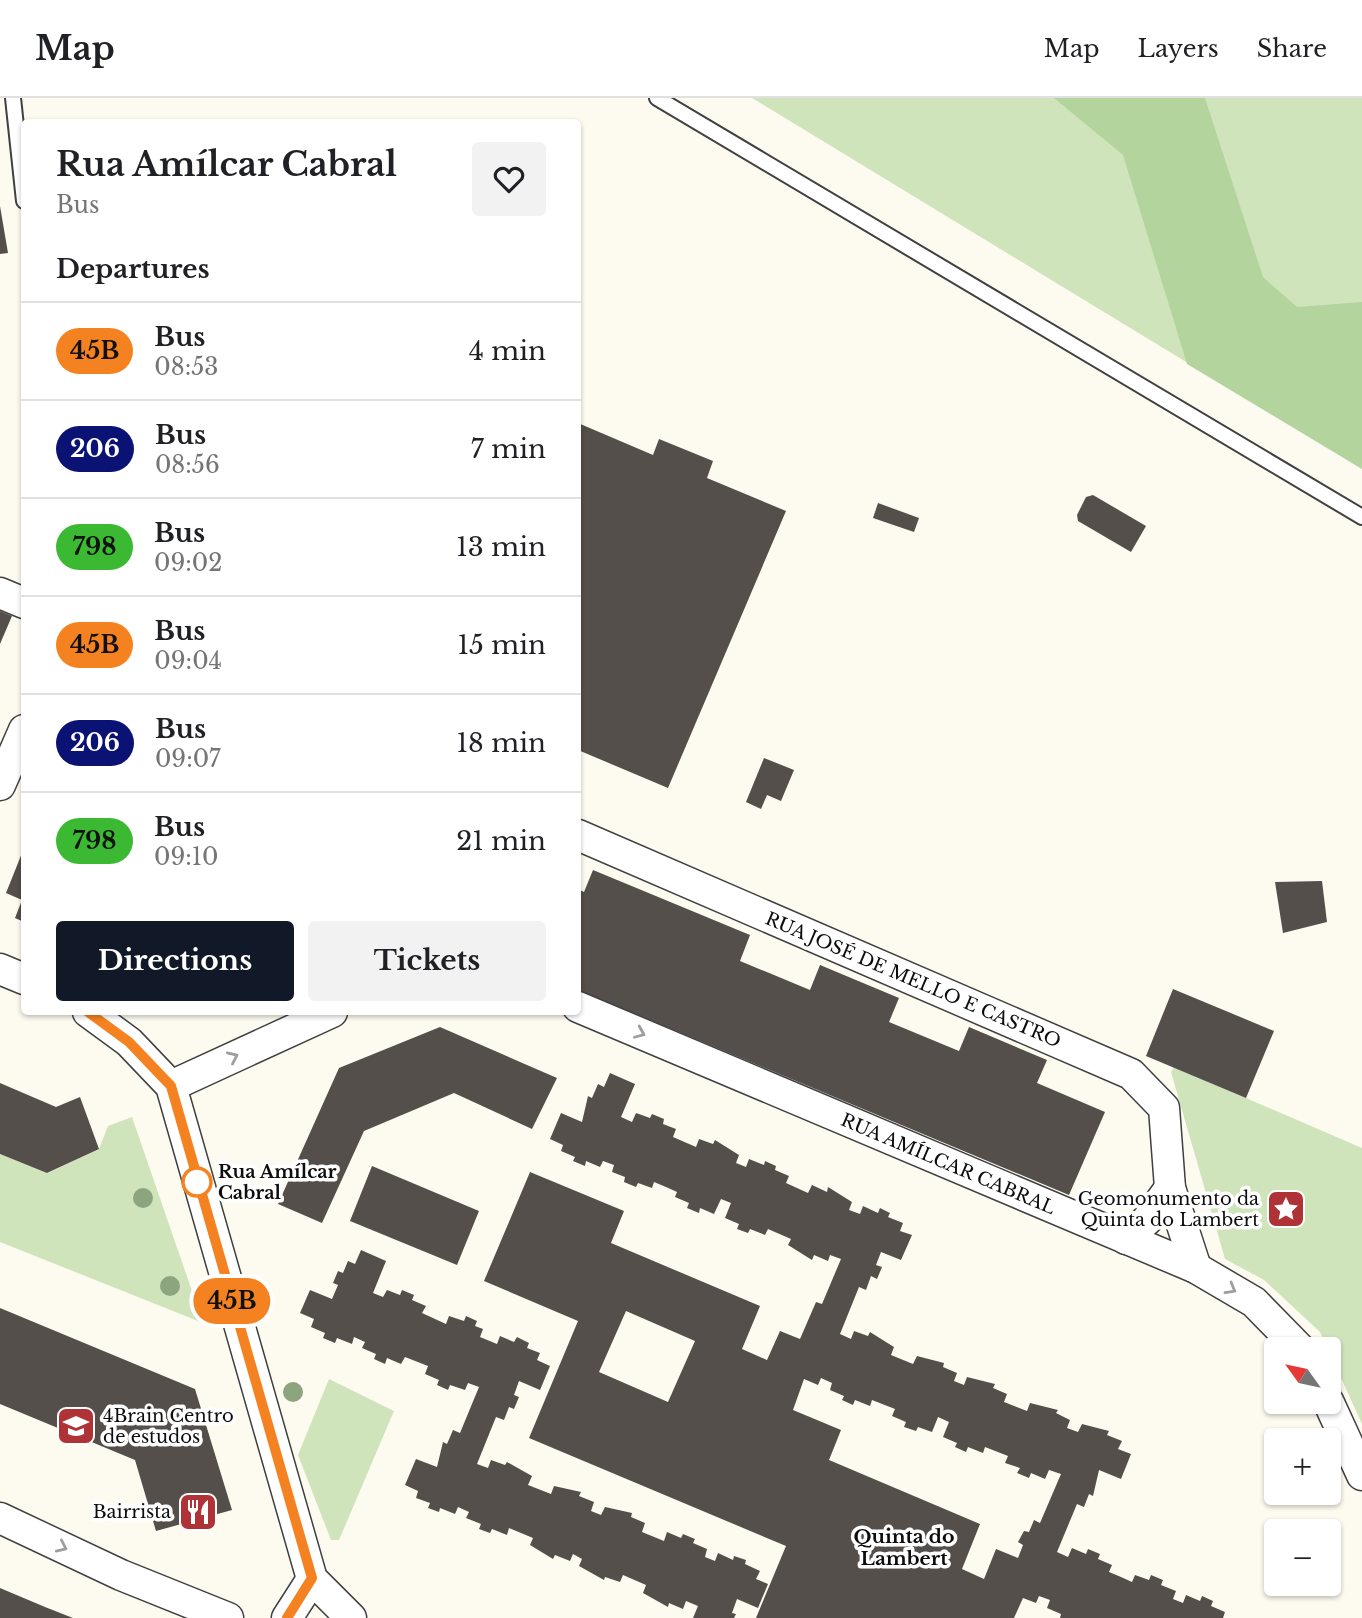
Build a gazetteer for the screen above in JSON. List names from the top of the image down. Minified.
{"streets":{"street":["RUA JOSÉ DE MELLO E CASTRO","RUA AMÍLCAR CABRAL"]},"crossings":[["RUA JOSÉ DE MELLO E CASTRO","RUA AMÍLCAR CABRAL"]],"one_way":["RUA AMÍLCAR CABRAL"],"districts":["Quinta do Lambert"],"places":{"other":["Rua Amílcar Cabral"],"place":["Geomonumento da Quinta do Lambert"],"school or university":["4Brain Centro de estudos"],"restaurant":["Bairrista"]},"lines":["bus line 45B"],"north":"top left","page":{"header":"Map","nav":["Map","Layers","Share"],"on_map":"45B","heading":[["Rua Amílcar Cabral","Bus"],"Departures"],"list":[{"mark":"45B","name":"Bus","note":"08:53","value":"4 min"},{"mark":"206","name":"Bus","note":"08:56","value":"7 min"},{"mark":"798","name":"Bus","note":"09:02","value":"13 min"},{"mark":"45B","name":"Bus","note":"09:04","value":"15 min"},{"mark":"206","name":"Bus","note":"09:07","value":"18 min"},{"mark":"798","name":"Bus","note":"09:10","value":"21 min"}],"buttons":["Directions","Tickets"],"map_buttons":["+","−"]}}
